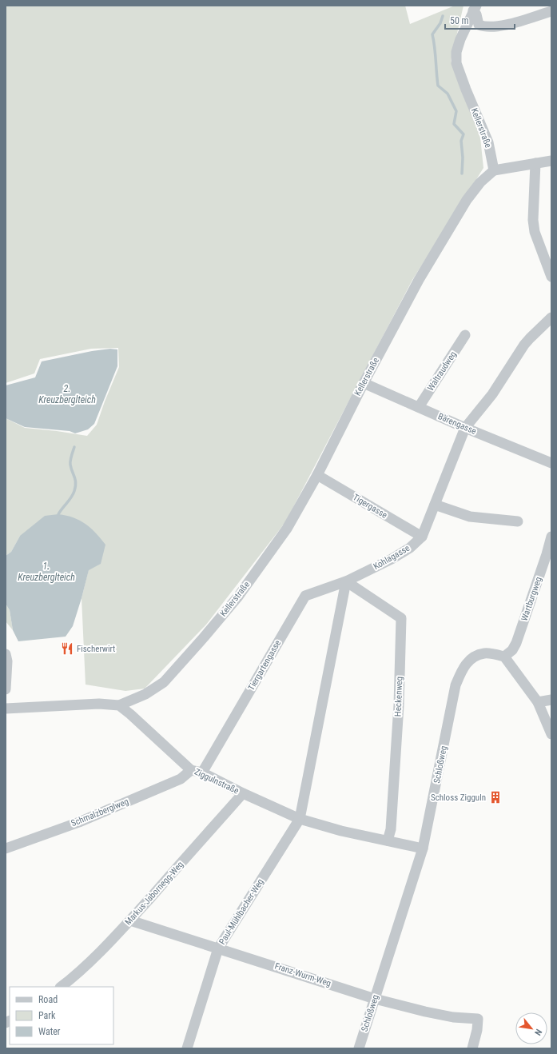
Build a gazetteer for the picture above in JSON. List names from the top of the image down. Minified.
{"streets":{"street":["Kellerstraße","Waltraudweg","Bärengasse","Tigergasse","Kohlagasse","Wartburgweg","Tiergartengasse","Heckenweg","Schloßweg","Ziggulnstraße","Schmalzberglweg","Markus-Jabornegg-Weg","Paul-Mühlbacher-Weg","Franz-Wurm-Weg"]},"crossings":[["Kellerstraße","Bärengasse"],["Kellerstraße","Tigergasse"],["Kellerstraße","Ziggulnstraße"],["Waltraudweg","Bärengasse"],["Bärengasse","Kohlagasse"],["Tigergasse","Kohlagasse"],["Kohlagasse","Tiergartengasse"],["Kohlagasse","Heckenweg"],["Wartburgweg","Schloßweg"],["Tiergartengasse","Heckenweg"],["Tiergartengasse","Ziggulnstraße"],["Heckenweg","Ziggulnstraße"],["Schloßweg","Ziggulnstraße"],["Schloßweg","Franz-Wurm-Weg"],["Ziggulnstraße","Schmalzberglweg"],["Ziggulnstraße","Markus-Jabornegg-Weg"],["Ziggulnstraße","Paul-Mühlbacher-Weg"],["Markus-Jabornegg-Weg","Franz-Wurm-Weg"],["Paul-Mühlbacher-Weg","Franz-Wurm-Weg"]],"water":["2. Kreuzberglteich","1. Kreuzberglteich"],"places":{"restaurant":["Fischerwirt"],"building":["Schloss Zigguln"]},"legend":["Road","Park","Water"],"scale_bar":"50 m","north":"bottom right"}
